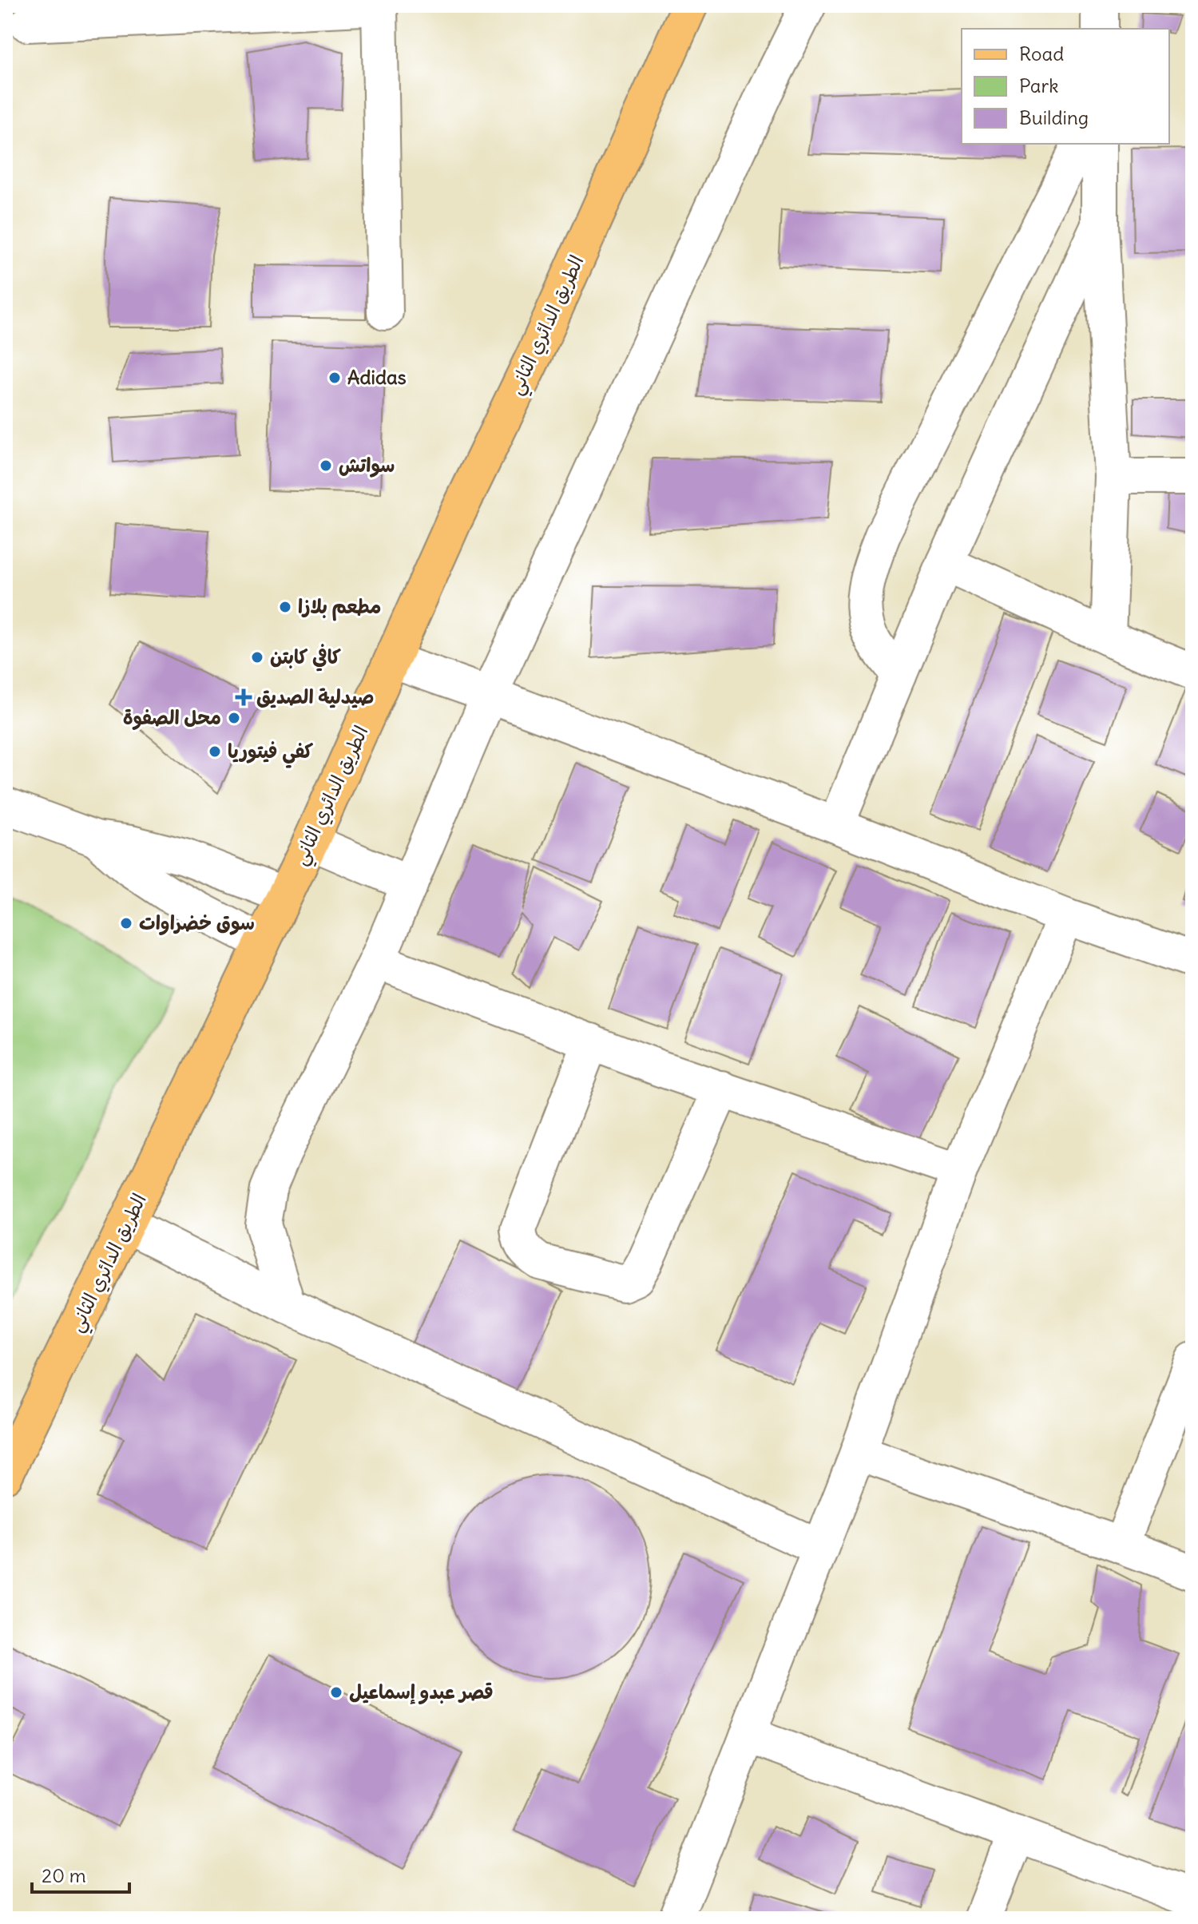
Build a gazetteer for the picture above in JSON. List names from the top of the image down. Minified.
{"streets":{"main road":["الطريق الدائري الثاني"]},"places":{"other":["Adidas","سواتش","مطعم بلازا","كافي كابتن","محل الصفوة","كفي فيتوريا","سوق خضراوات","قصر عبدو إسماعيل"],"health":["صيدلية الصديق"]},"legend":["Road","Park","Building"],"scale_bar":"20 m"}
